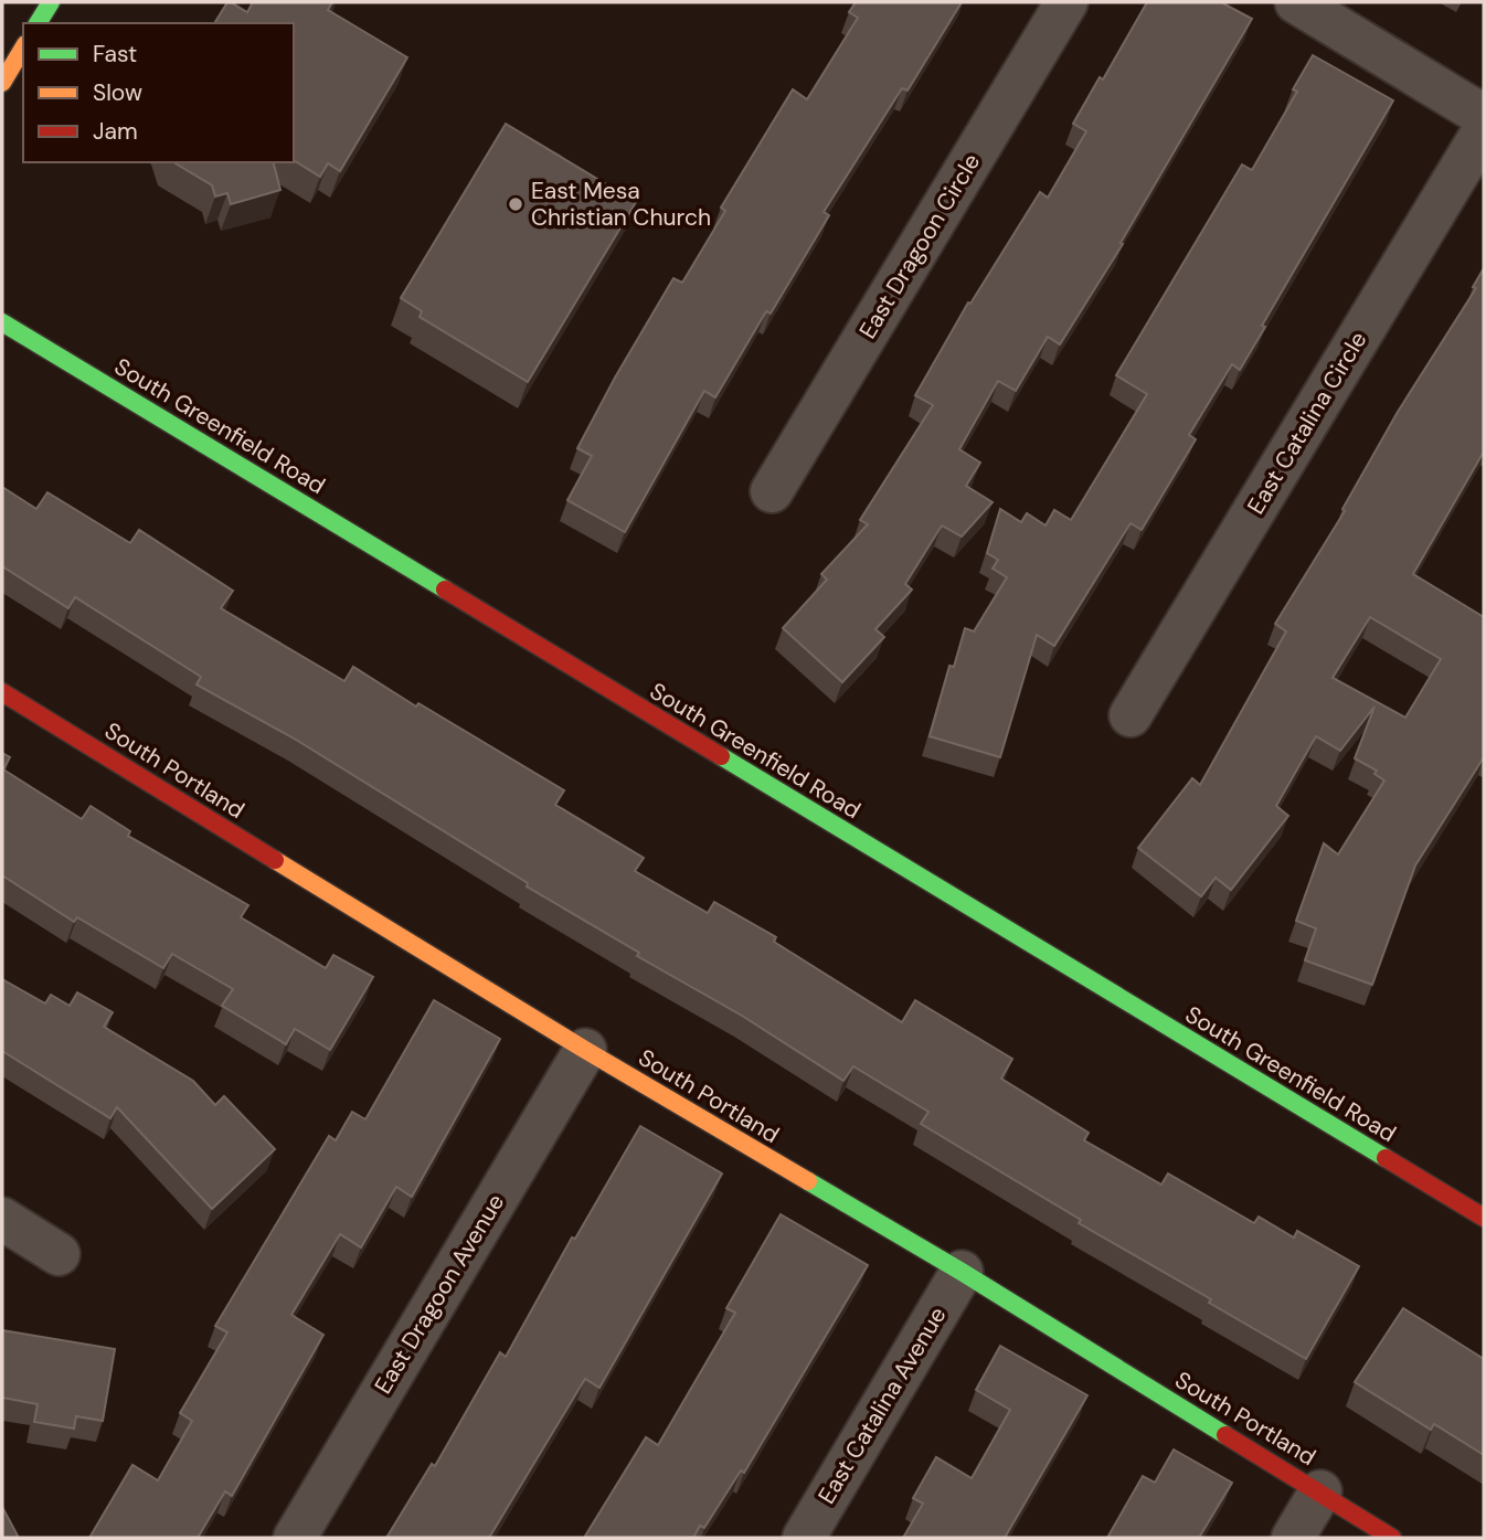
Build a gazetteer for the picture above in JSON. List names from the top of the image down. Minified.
{"streets":{"main road":["South Greenfield Road","South Portland"],"street":["East Dragoon Circle","East Catalina Circle","East Dragoon Avenue","East Catalina Avenue"]},"crossings":[["South Portland","East Dragoon Avenue"],["South Portland","East Catalina Avenue"]],"places":["East Mesa Christian Church"],"legend":["Fast","Slow","Jam"]}
